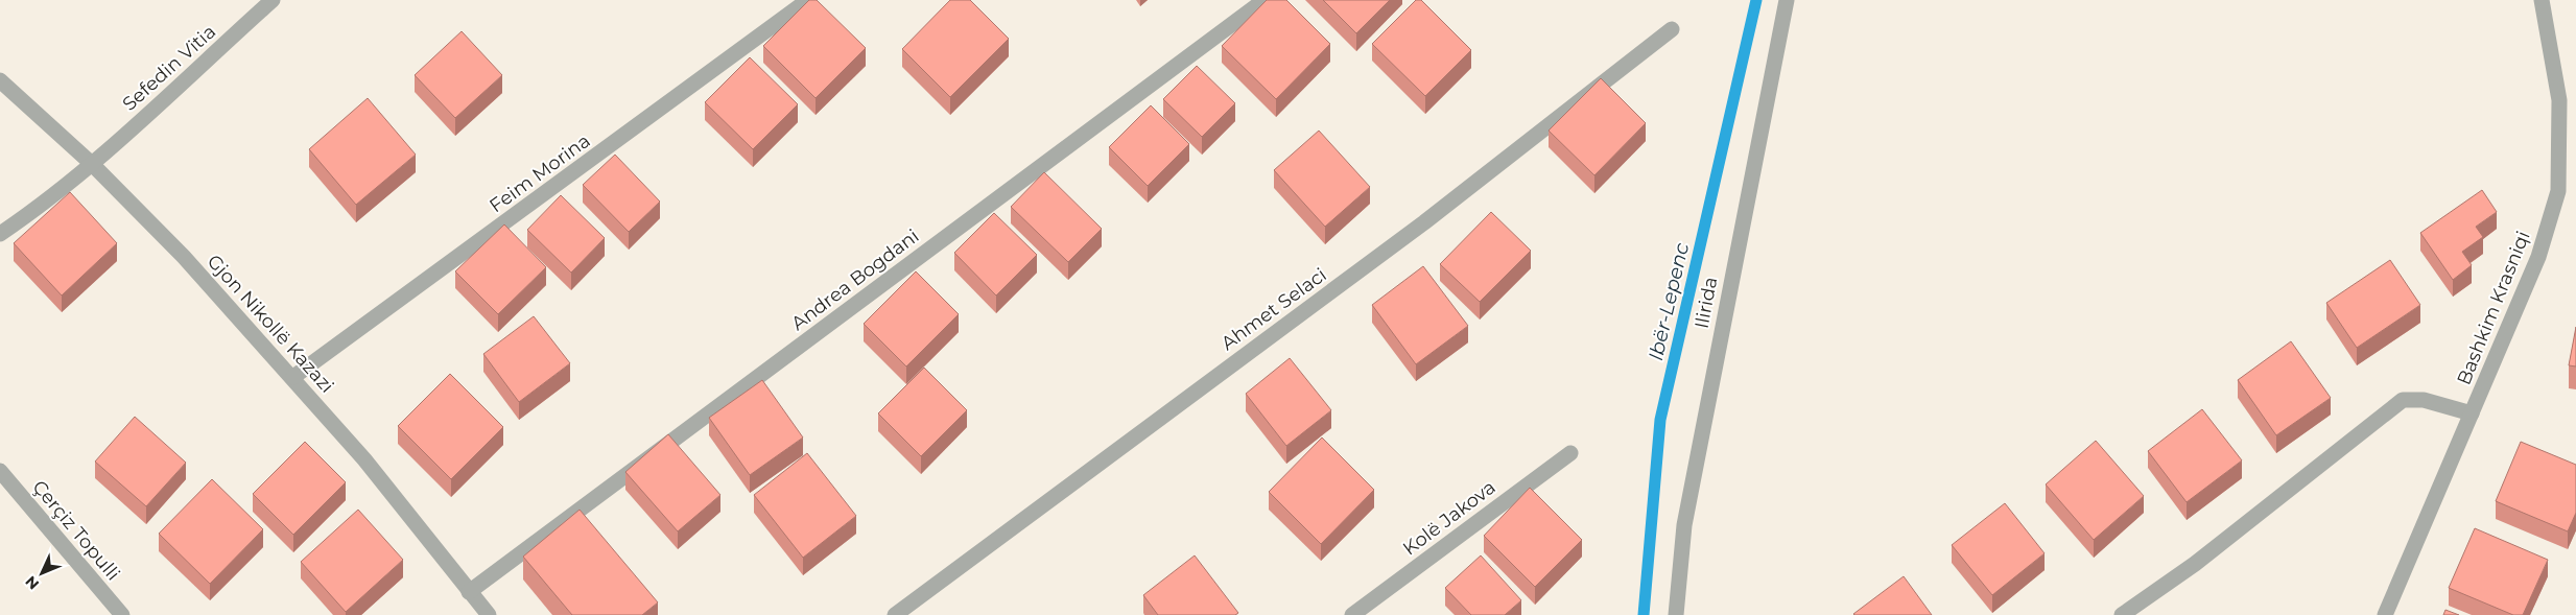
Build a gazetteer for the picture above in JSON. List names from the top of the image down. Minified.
{"streets":{"street":["Sefedin Vitia","Feim Morina","Andrea Bogdani","Ilirida","Bashkim Krasniqi","Ahmet Selaci","Gjon Nikollë Kazazi","Kolë Jakova","Çerçiz Topulli"]},"crossings":[["Sefedin Vitia","Gjon Nikollë Kazazi"],["Feim Morina","Gjon Nikollë Kazazi"],["Andrea Bogdani","Gjon Nikollë Kazazi"]],"water":["Ibër-Lepenc"],"north":"bottom left"}
